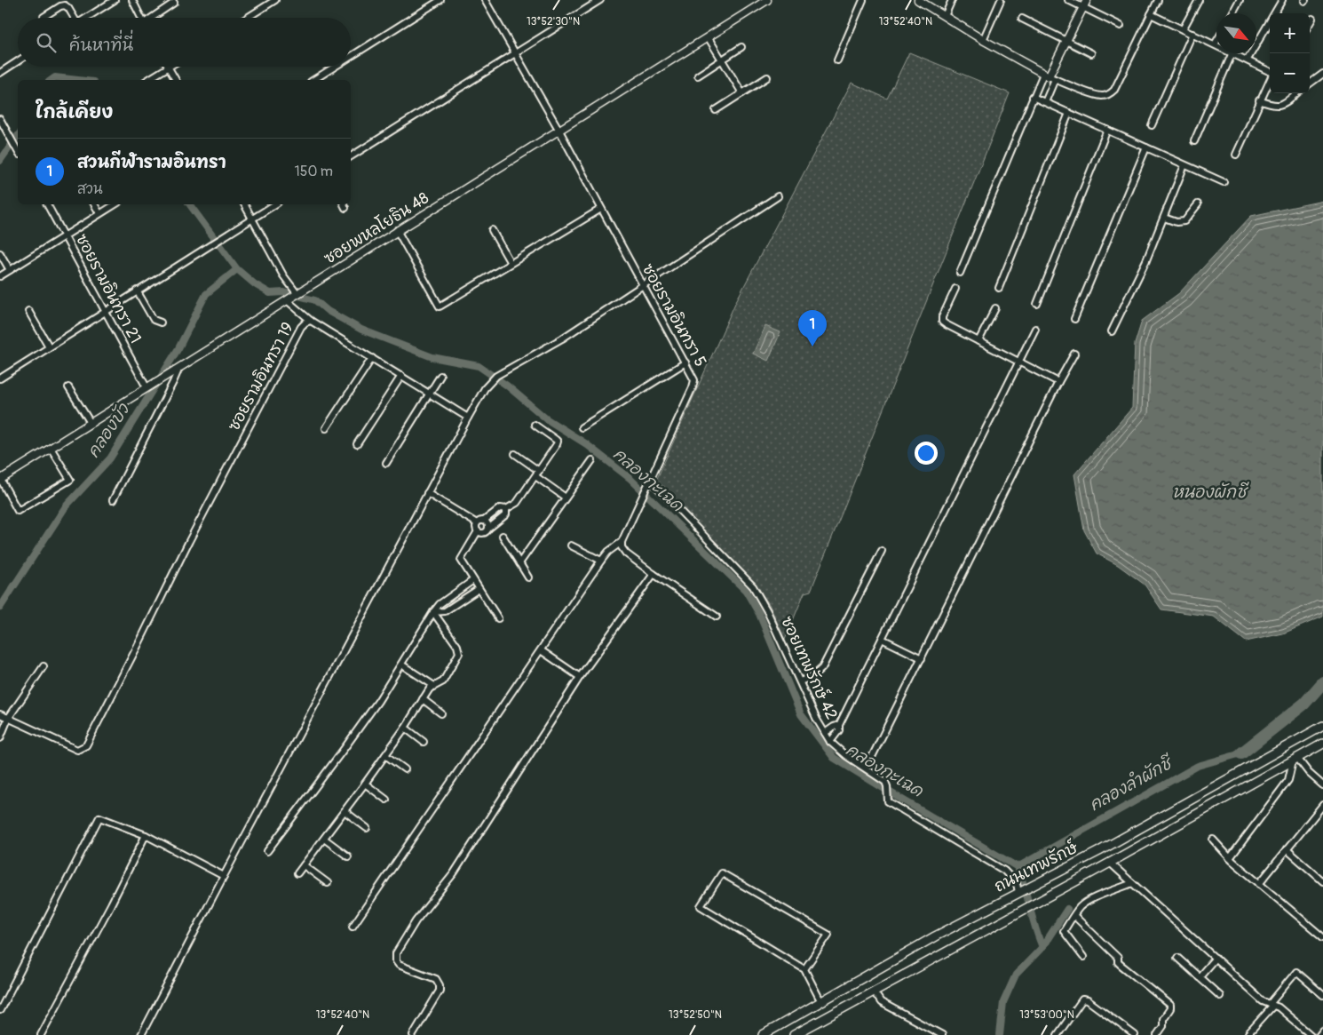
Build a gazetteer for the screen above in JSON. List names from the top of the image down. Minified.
{"streets":{"main road":["ถนนเทพรักษ์"],"street":["ซอยพหลโยธิน 48","ซอยรามอินทรา 21","ซอยรามอินทรา 5","ซอยรามอินทรา 19","ซอยเทพรักษ์ 42"]},"crossings":[["ซอยพหลโยธิน 48","ซอยรามอินทรา 21"],["ซอยพหลโยธิน 48","ซอยรามอินทรา 5"],["ซอยรามอินทรา 5","ซอยเทพรักษ์ 42"],["ซอยเทพรักษ์ 42","ถนนเทพรักษ์"]],"water":["คลองบัว","คลองกะเฉด","หนองผักชี","คลองลำผักชี"],"north":"bottom right","page":{"map_buttons":["+","−"],"search":"ค้นหาที่นี่","heading":"ใกล้เคียง","list":[{"mark":"1","name":"สวนกีฬารามอินทรา","note":"สวน","value":"150 m"}],"pins":"1"},"coordinates":["13°52'30\"N","13°52'40\"N","13°52'50\"N","13°53'00\"N"]}
